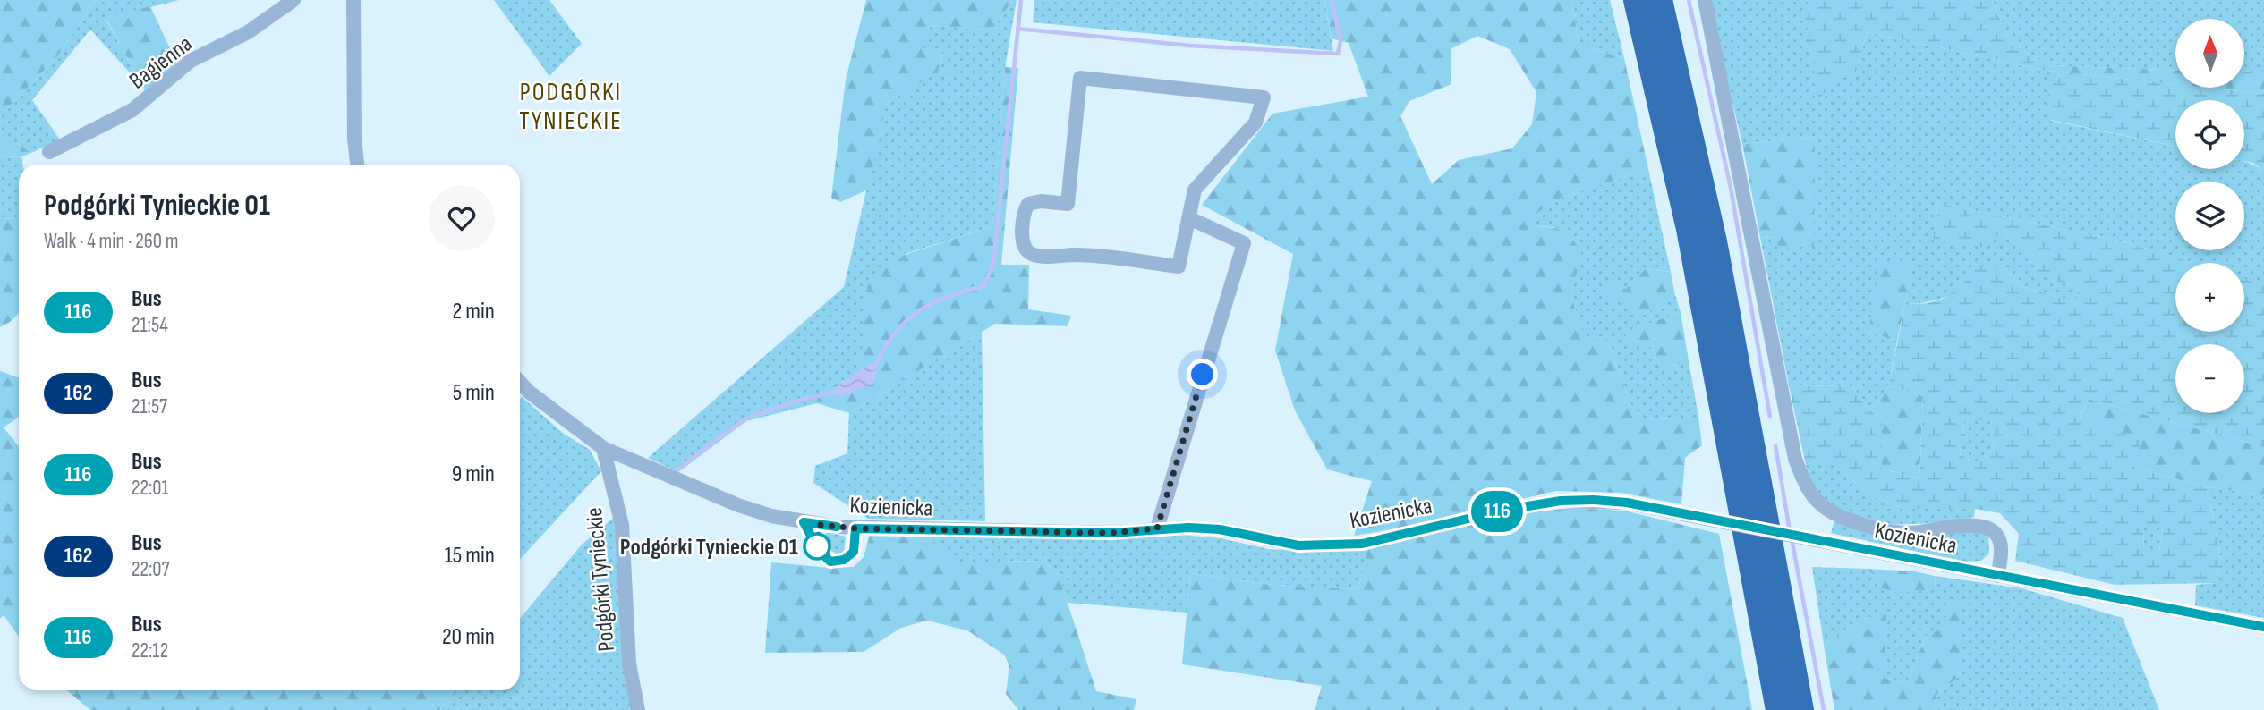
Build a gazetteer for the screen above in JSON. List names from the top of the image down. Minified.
{"streets":{"street":["Bagienna","Kozienicka","Podgórki Tynieckie"]},"crossings":[["Kozienicka","Podgórki Tynieckie"]],"districts":["PODGÓRKI TYNIECKIE"],"places":["Podgórki Tynieckie 01"],"lines":["bus line 116"],"north":"top","page":{"on_map":"116","map_buttons":["+","−"],"heading":["Podgórki Tynieckie 01","Walk · 4 min · 260 m"],"list":[{"mark":"116","name":"Bus","note":"21:54","value":"2 min"},{"mark":"162","name":"Bus","note":"21:57","value":"5 min"},{"mark":"116","name":"Bus","note":"22:01","value":"9 min"},{"mark":"162","name":"Bus","note":"22:07","value":"15 min"},{"mark":"116","name":"Bus","note":"22:12","value":"20 min"}]}}
